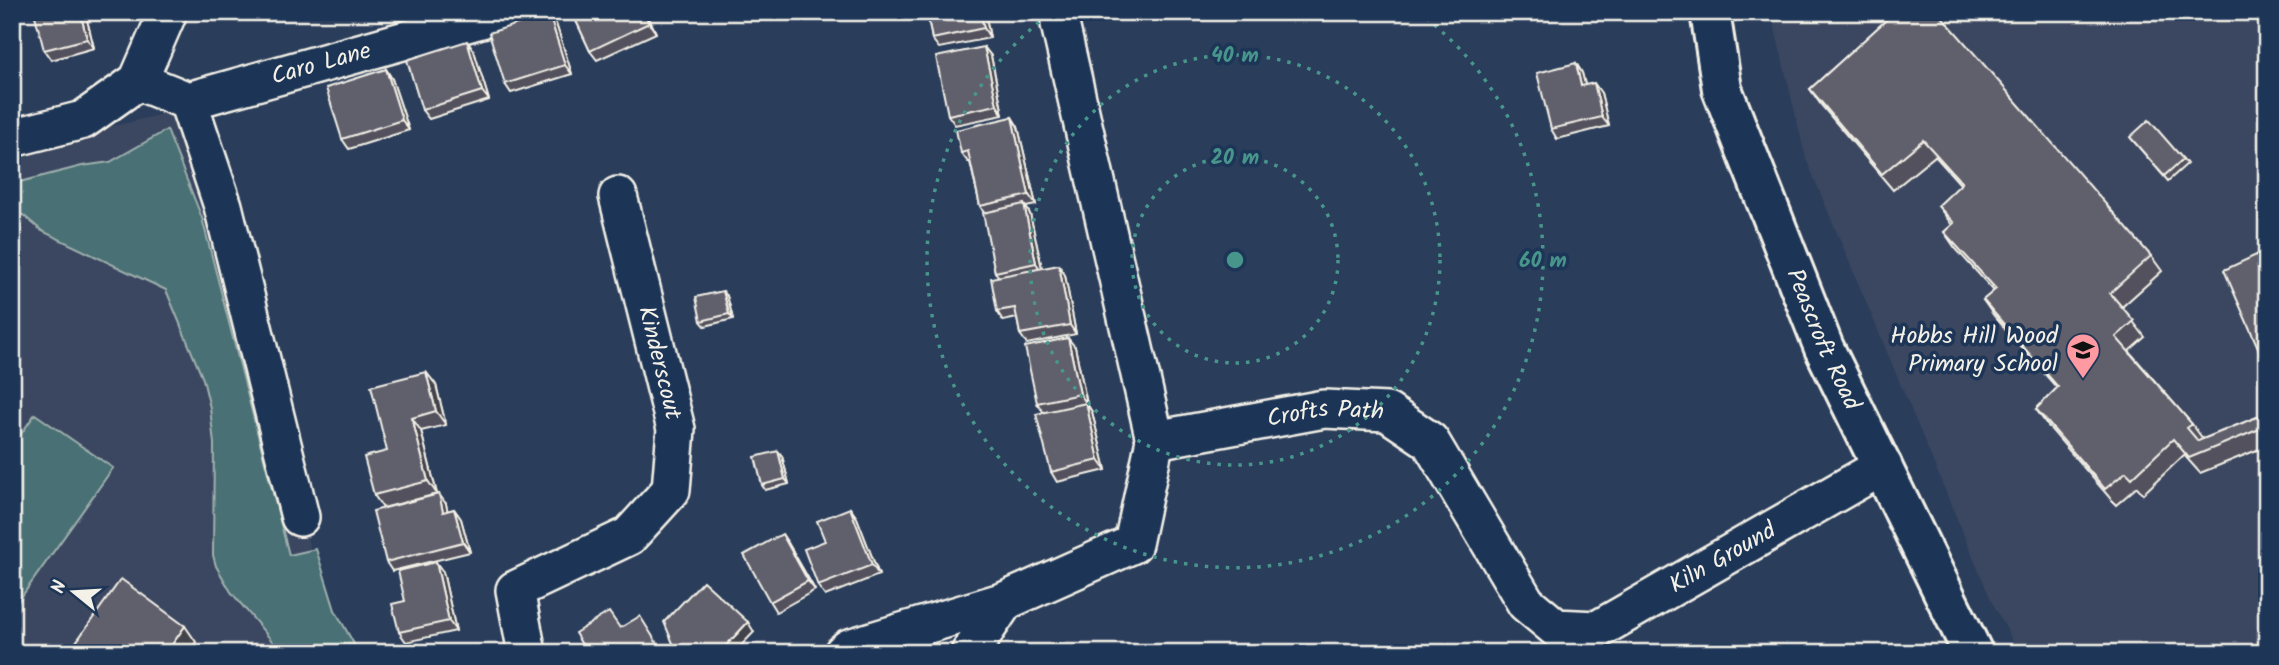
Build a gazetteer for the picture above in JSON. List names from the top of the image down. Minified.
{"streets":{"street":["Caro Lane","Peascroft Road","Kinderscout","Crofts Path","Kiln Ground"]},"crossings":[["Peascroft Road","Kiln Ground"],["Crofts Path","Kiln Ground"]],"places":{"school or university":["Hobbs Hill Wood Primary School"]},"north":"left","rings":["40 m","20 m","60 m"]}
